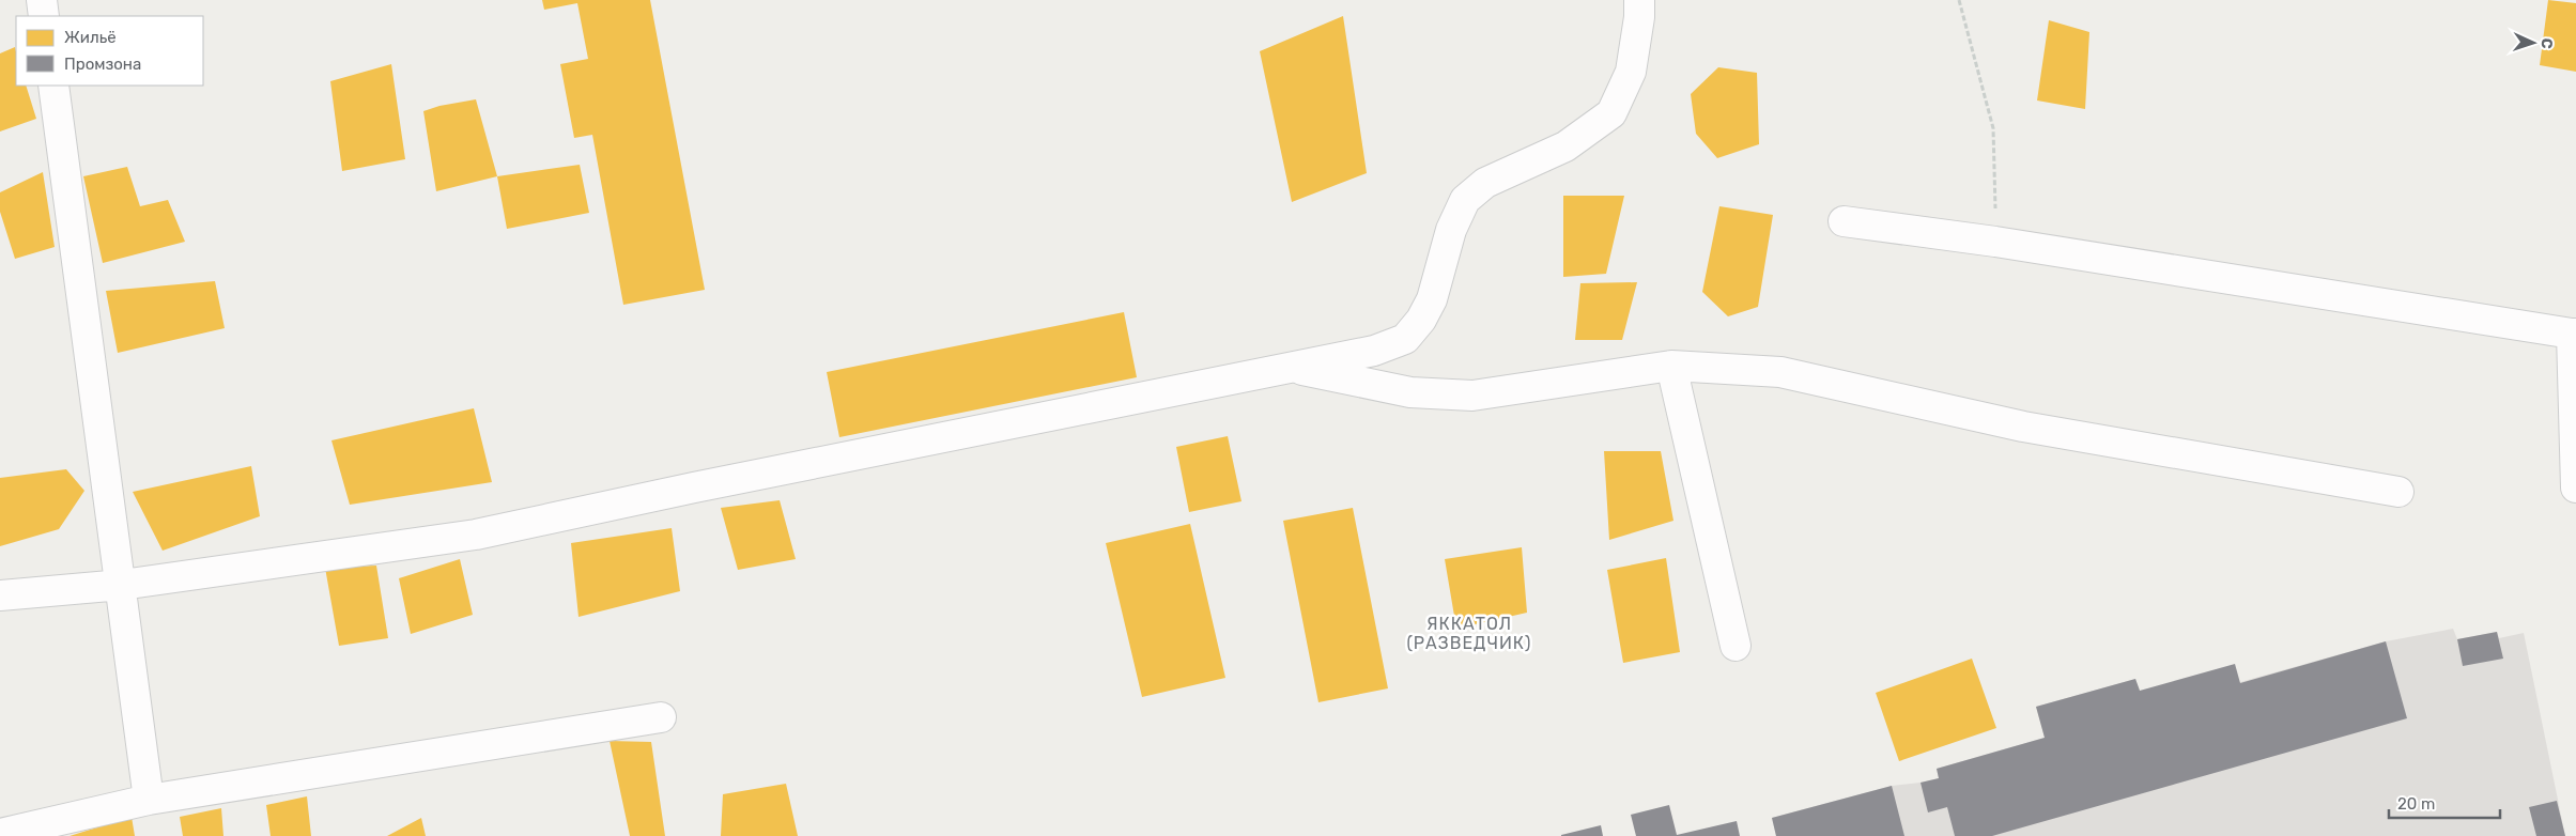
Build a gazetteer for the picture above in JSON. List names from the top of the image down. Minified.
{"districts":["ЯККАТОЛ (РАЗВЕДЧИК)"],"legend":["Жильё","Промзона"],"scale_bar":"20 m","north":"right"}
